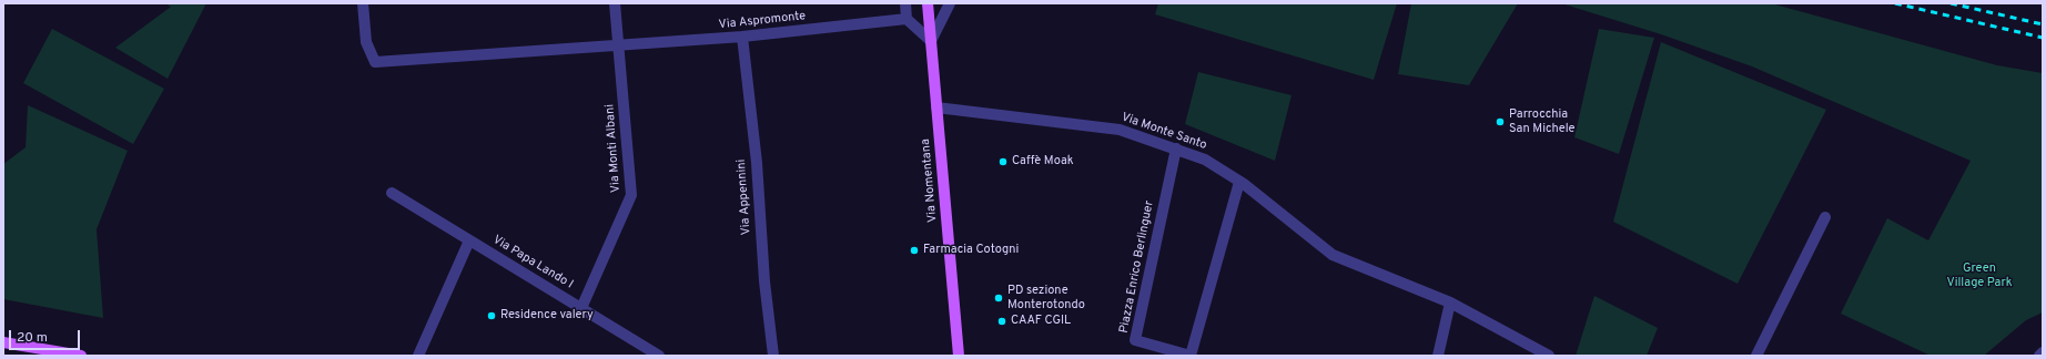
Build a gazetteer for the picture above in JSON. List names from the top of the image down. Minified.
{"streets":{"main road":["Via Nomentana"],"street":["Via Aspromonte","Via Monte Santo","Via Monti Albani","Via Appennini","Via Papa Lando I","Piazza Enrico Berlinguer"]},"crossings":[["Via Aspromonte","Via Monti Albani"],["Via Aspromonte","Via Appennini"],["Via Monte Santo","Via Nomentana"],["Via Monte Santo","Piazza Enrico Berlinguer"],["Via Monti Albani","Via Papa Lando I"]],"parks":["Green Village Park"],"places":["Parrocchia San Michele","Caffè Moak","Farmacia Cotogni","PD sezione Monterotondo","Residence valery","CAAF CGIL"],"scale_bar":"20 m"}
